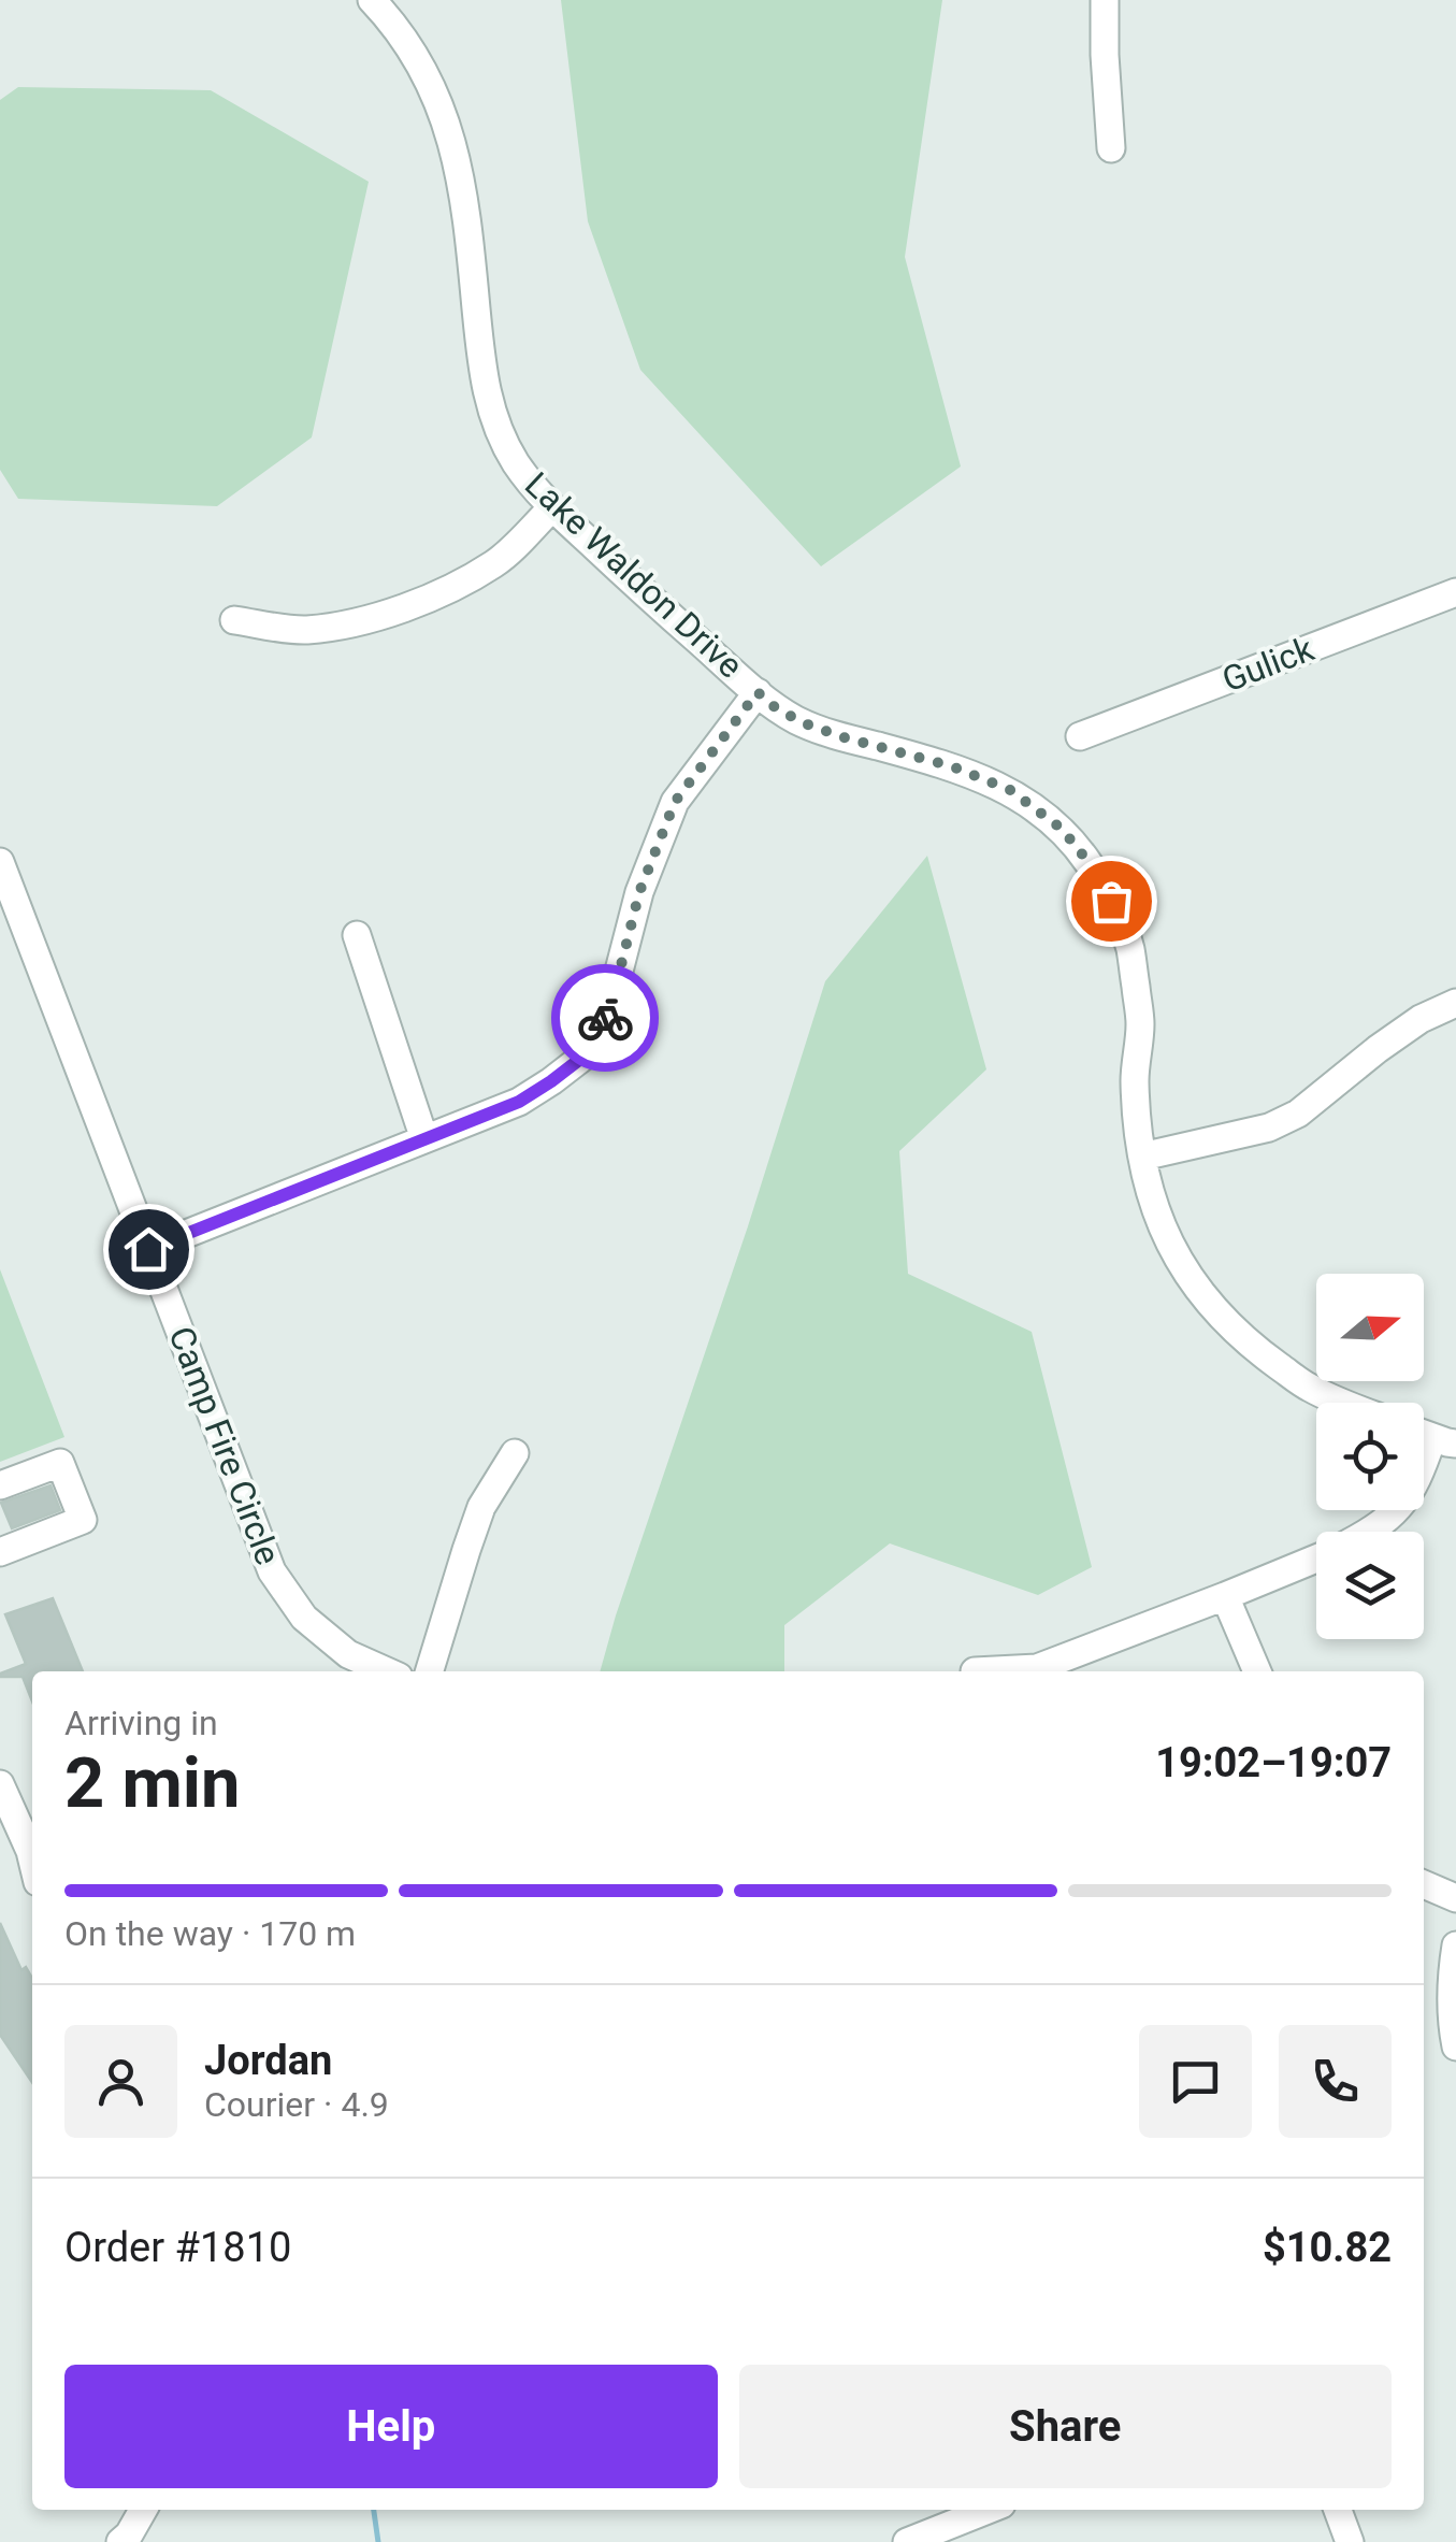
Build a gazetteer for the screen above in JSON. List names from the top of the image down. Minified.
{"streets":{"street":["Lake Waldon Drive","Gulick","Camp Fire Circle"]},"north":"right","page":{"heading":["2 min","Arriving in","19:02–19:07"],"panel":["Jordan","Courier · 4.9","Order #1810","$10.82"],"bar":"On the way · 170 m","buttons":["Help","Share"]}}
